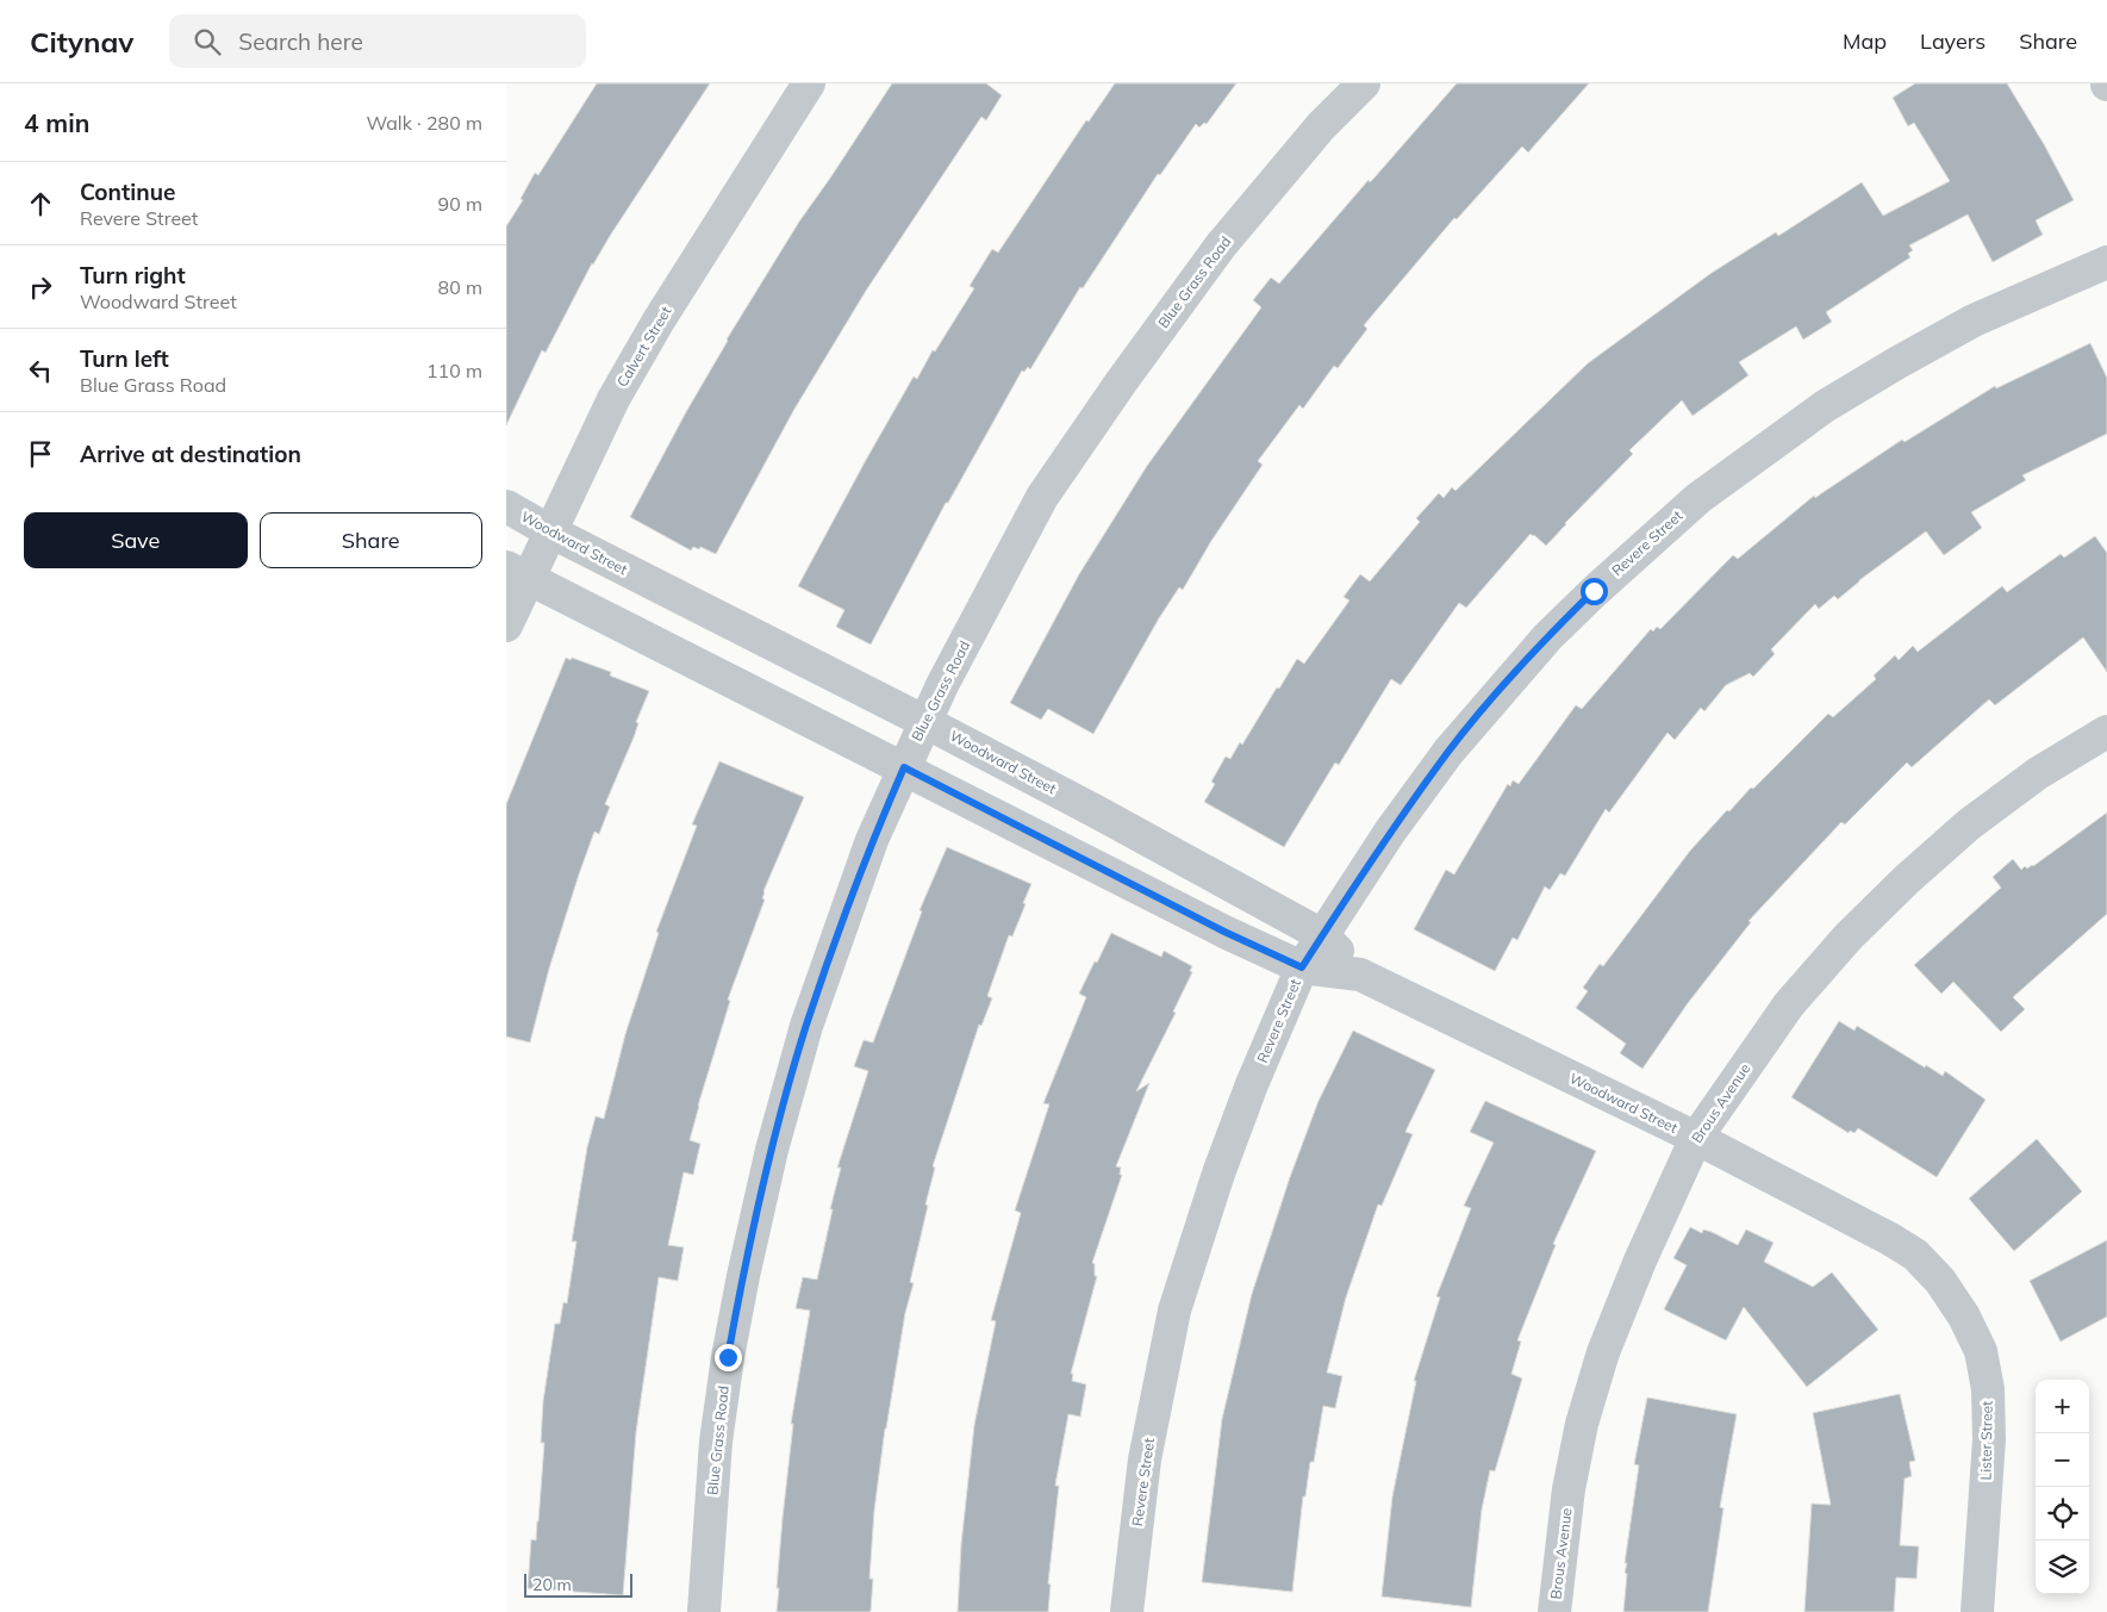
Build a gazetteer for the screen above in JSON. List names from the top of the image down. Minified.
{"streets":{"street":["Blue Grass Road","Calvert Street","Woodward Street","Revere Street","Brous Avenue","Lister Street"]},"crossings":[["Blue Grass Road","Woodward Street"],["Calvert Street","Woodward Street"],["Woodward Street","Revere Street"],["Woodward Street","Brous Avenue"],["Woodward Street","Lister Street"]],"scale_bar":"20 m","page":{"header":"Citynav","search":"Search here","nav":["Map","Layers","Share"],"heading":["4 min","Walk · 280 m"],"list":[["Continue","Revere Street","90 m"],["Turn right","Woodward Street","80 m"],["Turn left","Blue Grass Road","110 m"],"Arrive at destination"],"buttons":["Save","Share"],"map_buttons":["+","−"],"scale":"20 m"}}
